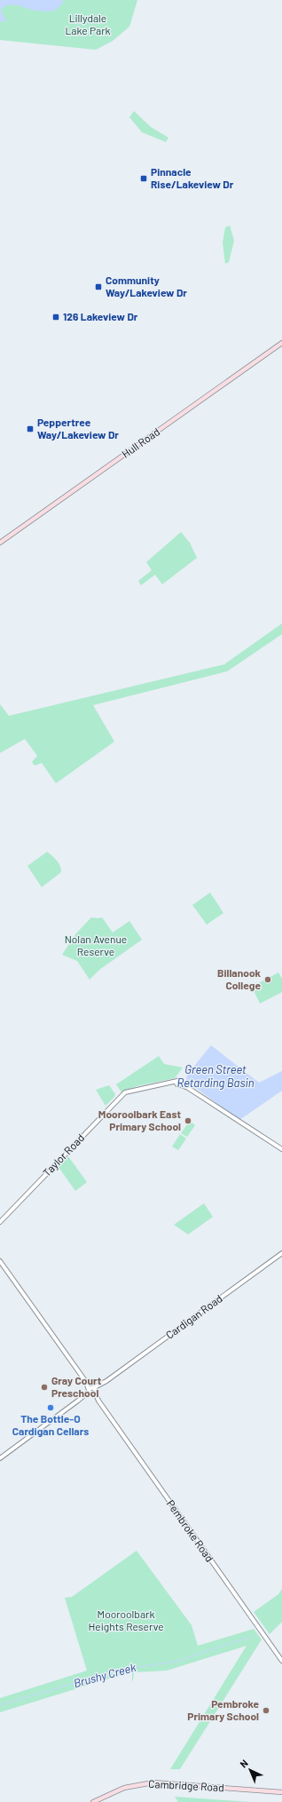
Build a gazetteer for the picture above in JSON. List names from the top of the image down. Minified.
{"streets":{"main road":["Hull Road","Cambridge Road"],"street":["Taylor Road","Cardigan Road","Pembroke Road"]},"crossings":[["Cardigan Road","Pembroke Road"]],"water":["Green Street Retarding Basin","Brushy Creek"],"parks":["Lillydale Lake Park","Nolan Avenue Reserve","Mooroolbark Heights Reserve"],"places":{"transit":["Pinnacle Rise/Lakeview Dr","Community Way/Lakeview Dr","126 Lakeview Dr","Peppertree Way/Lakeview Dr"],"other":["Billanook College","Mooroolbark East Primary School","Gray Court Preschool","The Bottle-O Cardigan Cellars","Pembroke Primary School"]},"north":"top left"}
